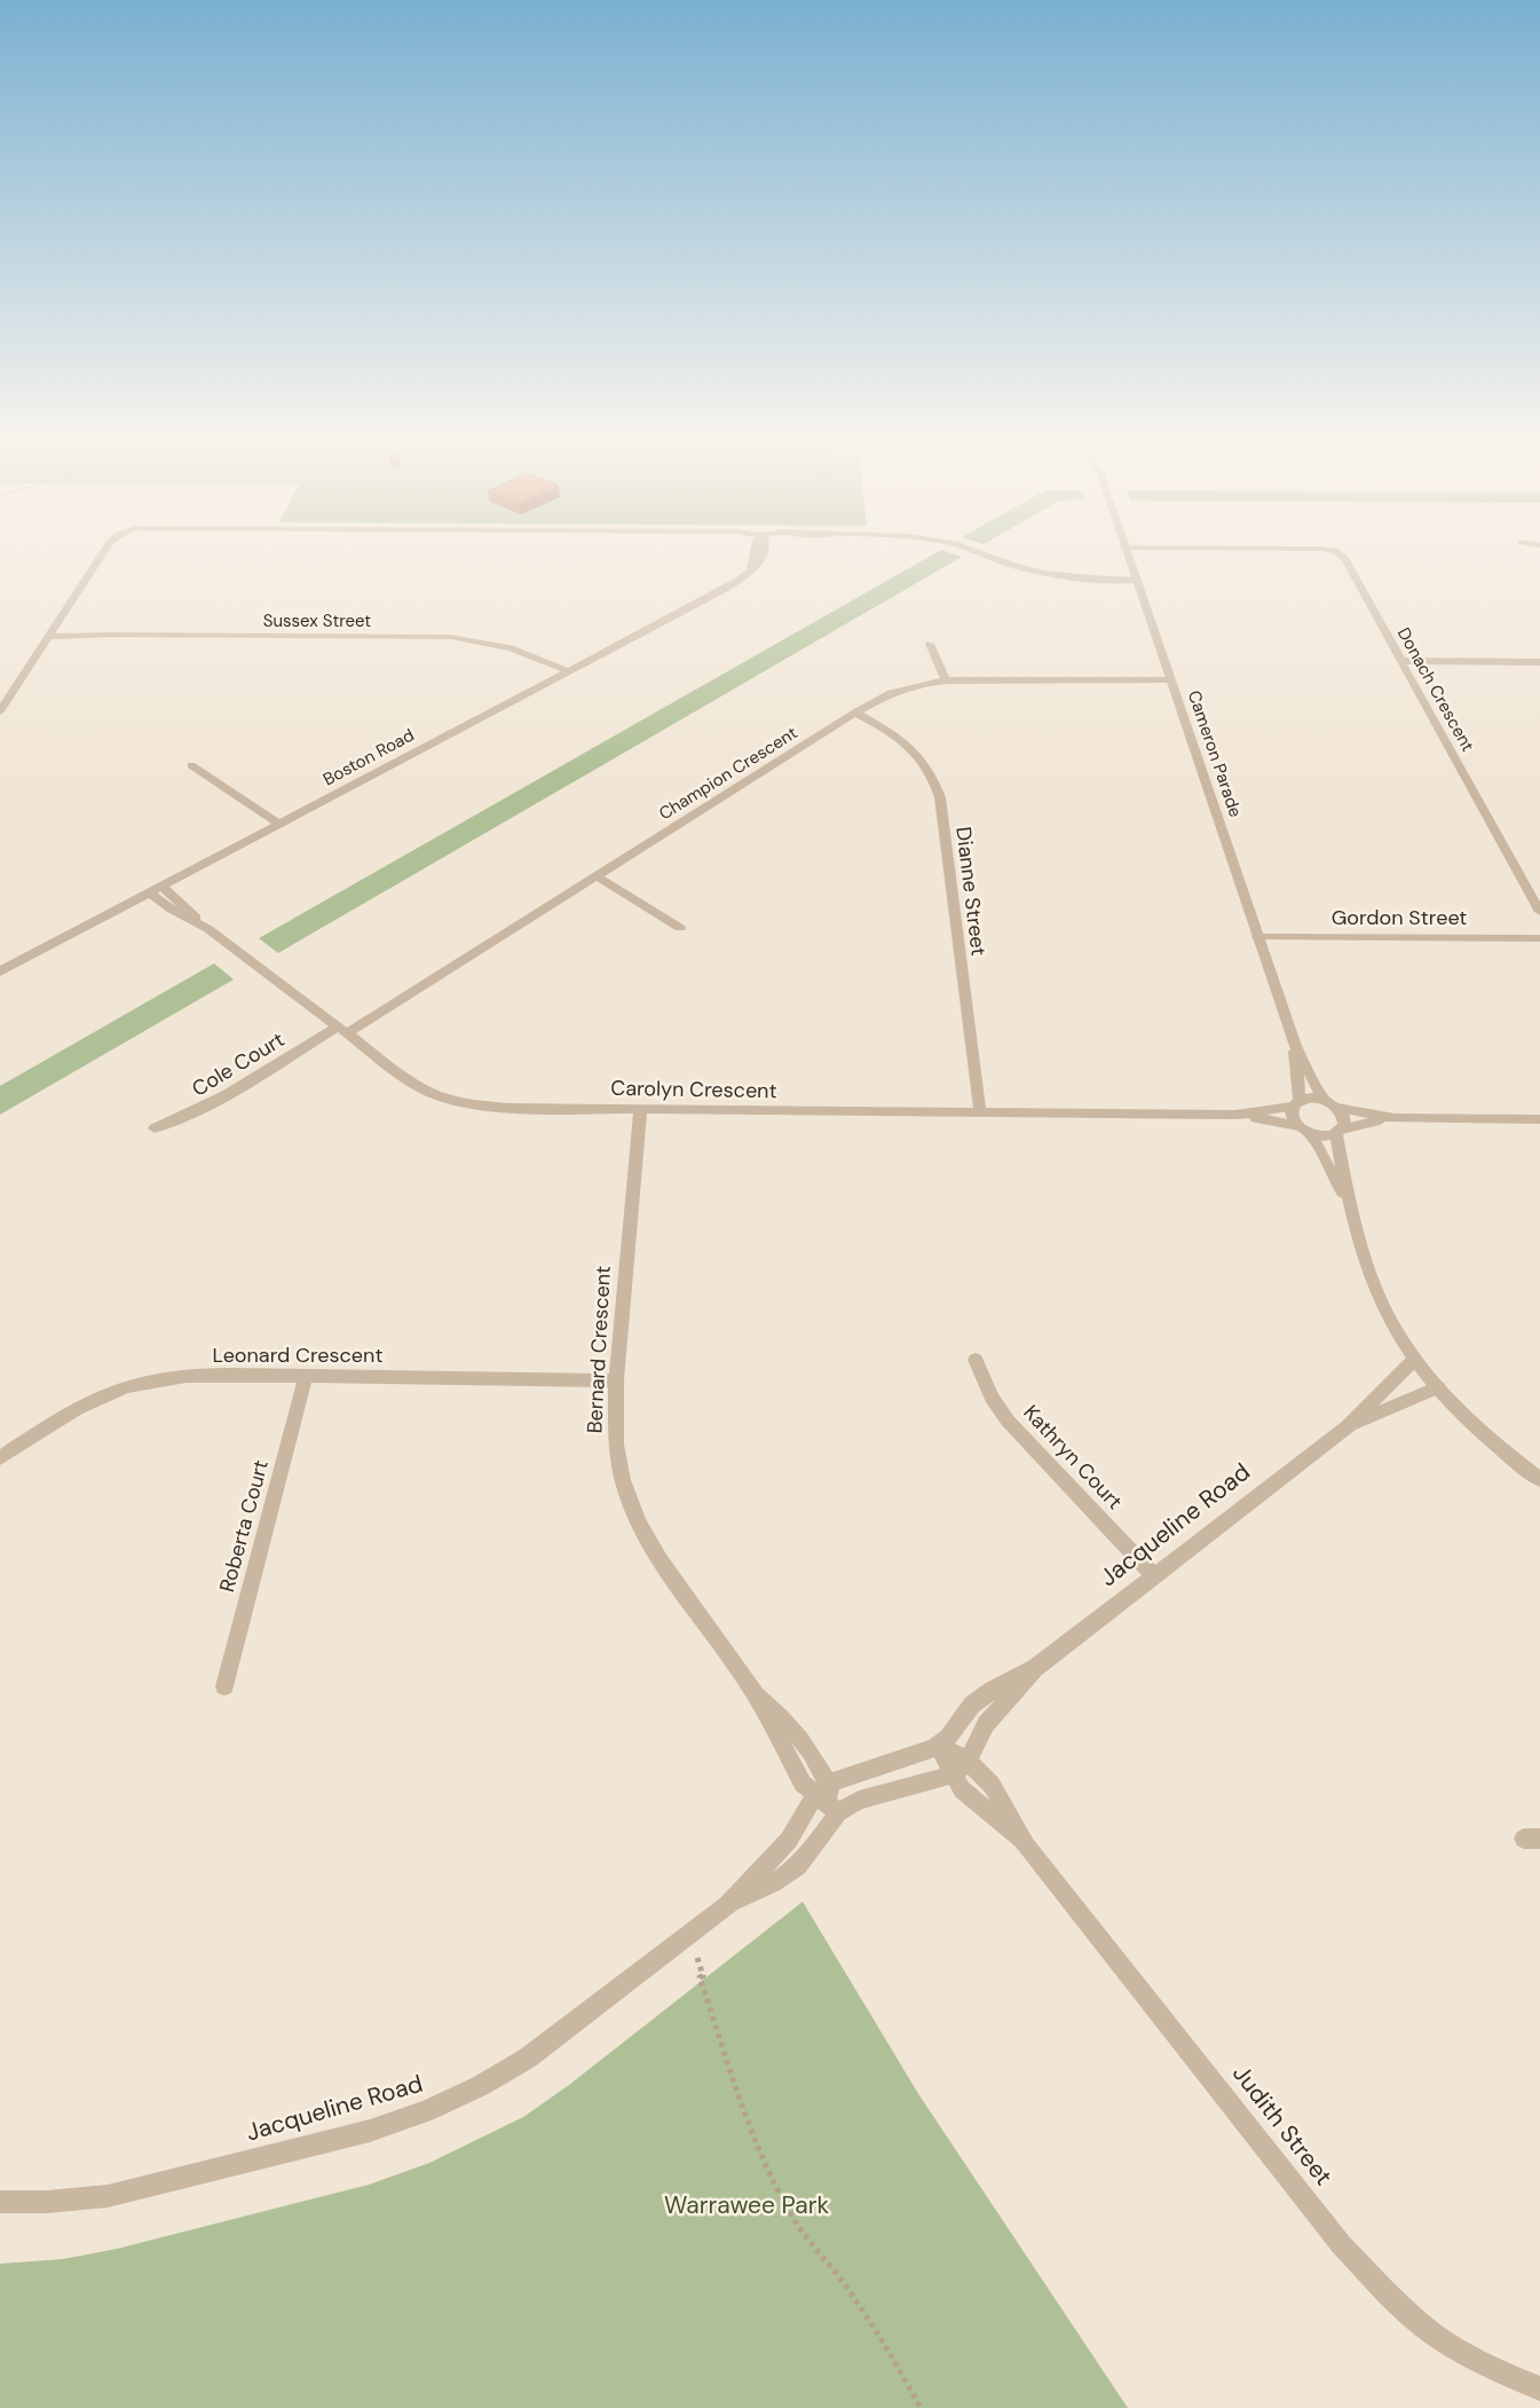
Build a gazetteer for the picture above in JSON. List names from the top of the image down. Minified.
{"streets":{"street":["Sussex Street","Donach Crescent","Cameron Parade","Boston Road","Champion Crescent","Dianne Street","Gordon Street","Cole Court","Carolyn Crescent","Bernard Crescent","Leonard Crescent","Kathryn Court","Jacqueline Road","Roberta Court","Judith Street"]},"crossings":[["Sussex Street","Boston Road"],["Cameron Parade","Champion Crescent"],["Cameron Parade","Gordon Street"],["Cameron Parade","Carolyn Crescent"],["Boston Road","Carolyn Crescent"],["Champion Crescent","Dianne Street"],["Champion Crescent","Cole Court"],["Champion Crescent","Carolyn Crescent"],["Dianne Street","Carolyn Crescent"],["Cole Court","Carolyn Crescent"],["Carolyn Crescent","Bernard Crescent"],["Bernard Crescent","Leonard Crescent"],["Bernard Crescent","Jacqueline Road"],["Leonard Crescent","Roberta Court"],["Kathryn Court","Jacqueline Road"],["Jacqueline Road","Judith Street"]],"parks":["Warrawee Park"]}
